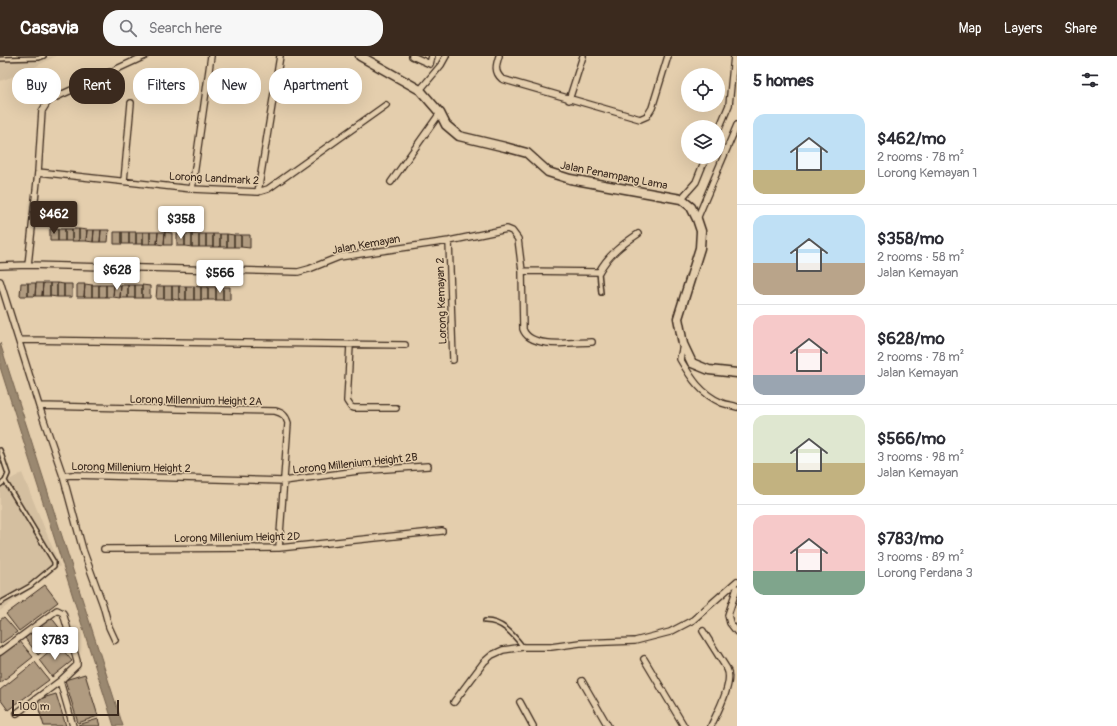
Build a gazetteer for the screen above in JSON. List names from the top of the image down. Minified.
{"streets":{"main road":["Jalan Penampang Lama"],"street":["Lorong Landmark 2","Jalan Kemayan","Lorong Kemayan 2","Lorong Millennium Height 2A","Lorong Millenium Height 2B","Lorong Millenium Height 2","Lorong Millenium Height 2D"]},"crossings":[["Jalan Kemayan","Lorong Kemayan 2"],["Lorong Millennium Height 2A","Lorong Millenium Height 2B"],["Lorong Millennium Height 2A","Lorong Millenium Height 2"],["Lorong Millenium Height 2B","Lorong Millenium Height 2"]],"scale_bar":"100 m","page":{"header":"Casavia","search":"Search here","nav":["Map","Layers","Share"],"heading":"5 homes","chip":["Buy","Rent","Filters","New","Apartment"],"list":[{"name":"$462/mo","note":"2 rooms · 78 m² · Lorong Kemayan 1"},{"name":"$358/mo","note":"2 rooms · 58 m² · Jalan Kemayan"},{"name":"$628/mo","note":"2 rooms · 78 m² · Jalan Kemayan"},{"name":"$566/mo","note":"3 rooms · 98 m² · Jalan Kemayan"},{"name":"$783/mo","note":"3 rooms · 89 m² · Lorong Perdana 3"}],"price":["$462","$358","$628","$566","$783"],"scale":"100 m"}}
